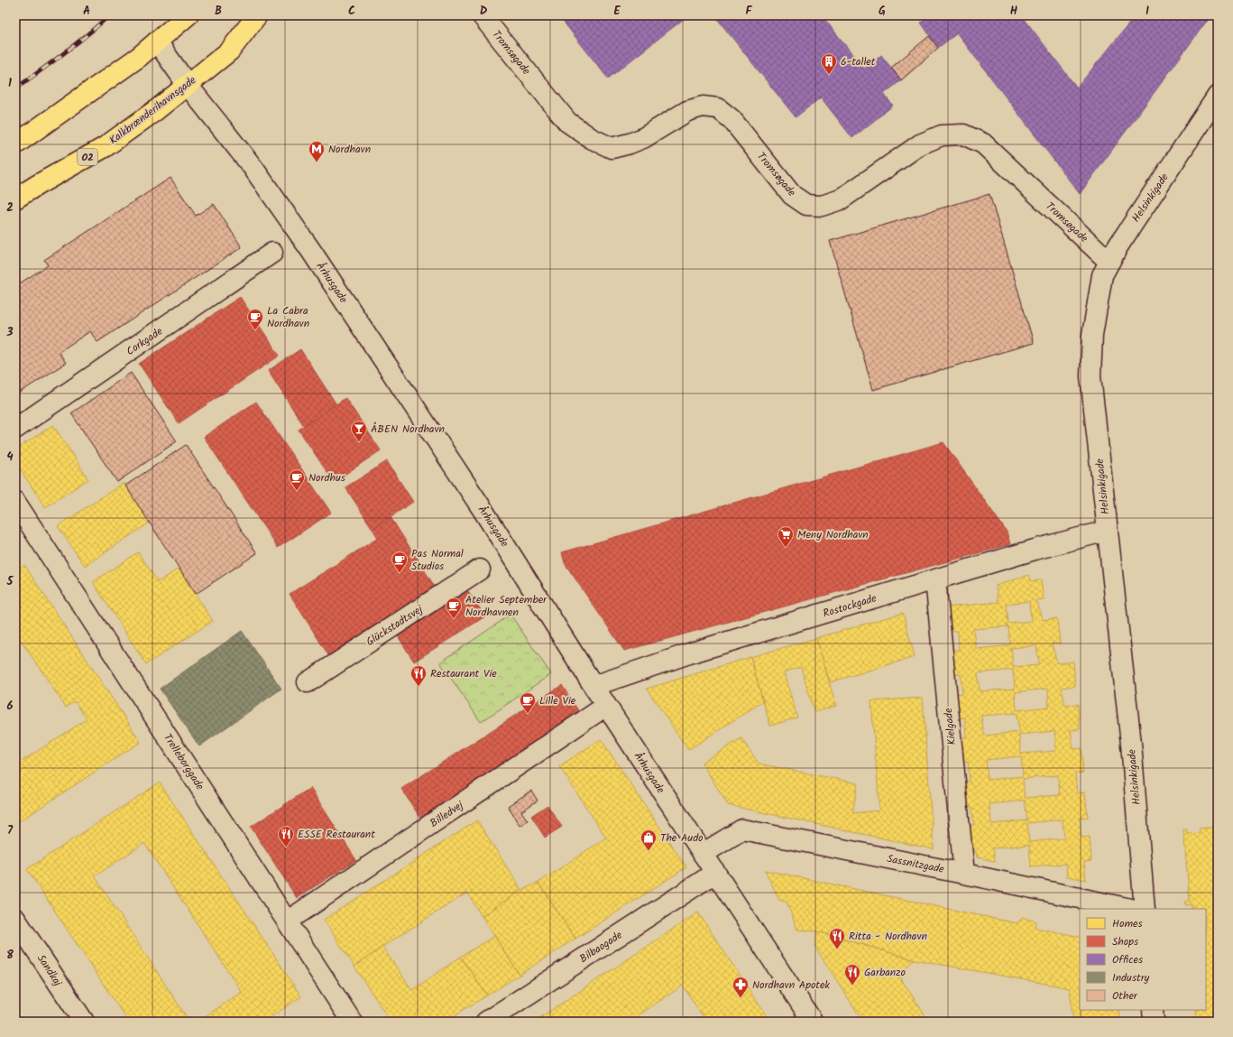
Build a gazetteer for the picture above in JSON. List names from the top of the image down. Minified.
{"streets":{"main road":["Kalkbrænderihavnsgade","O2"],"street":["Tromsøgade","Helsinkigade","Århusgade","Corkgade","Rostockgade","Glückstadtsvej","Kielgade","Trelleborggade","Billedvej","Sassnitzgade","Bilbaogade","Sandkaj"]},"crossings":[["Tromsøgade","Helsinkigade"],["Kalkbrænderihavnsgade","Århusgade"],["Helsinkigade","Rostockgade"],["Århusgade","Rostockgade"],["Århusgade","Billedvej"],["Århusgade","Sassnitzgade"],["Århusgade","Bilbaogade"],["Rostockgade","Kielgade"],["Kielgade","Sassnitzgade"],["Trelleborggade","Billedvej"]],"places":{"building":["6-tallet"],"metro station":["Nordhavn"],"cafe":["La Cabra Nordhavn","Nordhus","Pas Normal Studios","Atelier September Nordhavnen","Lille Vie"],"bar":["ÅBEN Nordhavn"],"supermarket":["Meny Nordhavn"],"restaurant":["Restaurant Vie","ESSE Restaurant","Ritta - Nordhavn","Garbanzo"],"shop":["The Audo"],"pharmacy":["Nordhavn Apotek"]},"legend":["Homes","Shops","Offices","Industry","Other"],"grid":{"columns":["A","B","C","D","E","F","G","H","I"],"rows":["1","2","3","4","5","6","7","8"]}}
